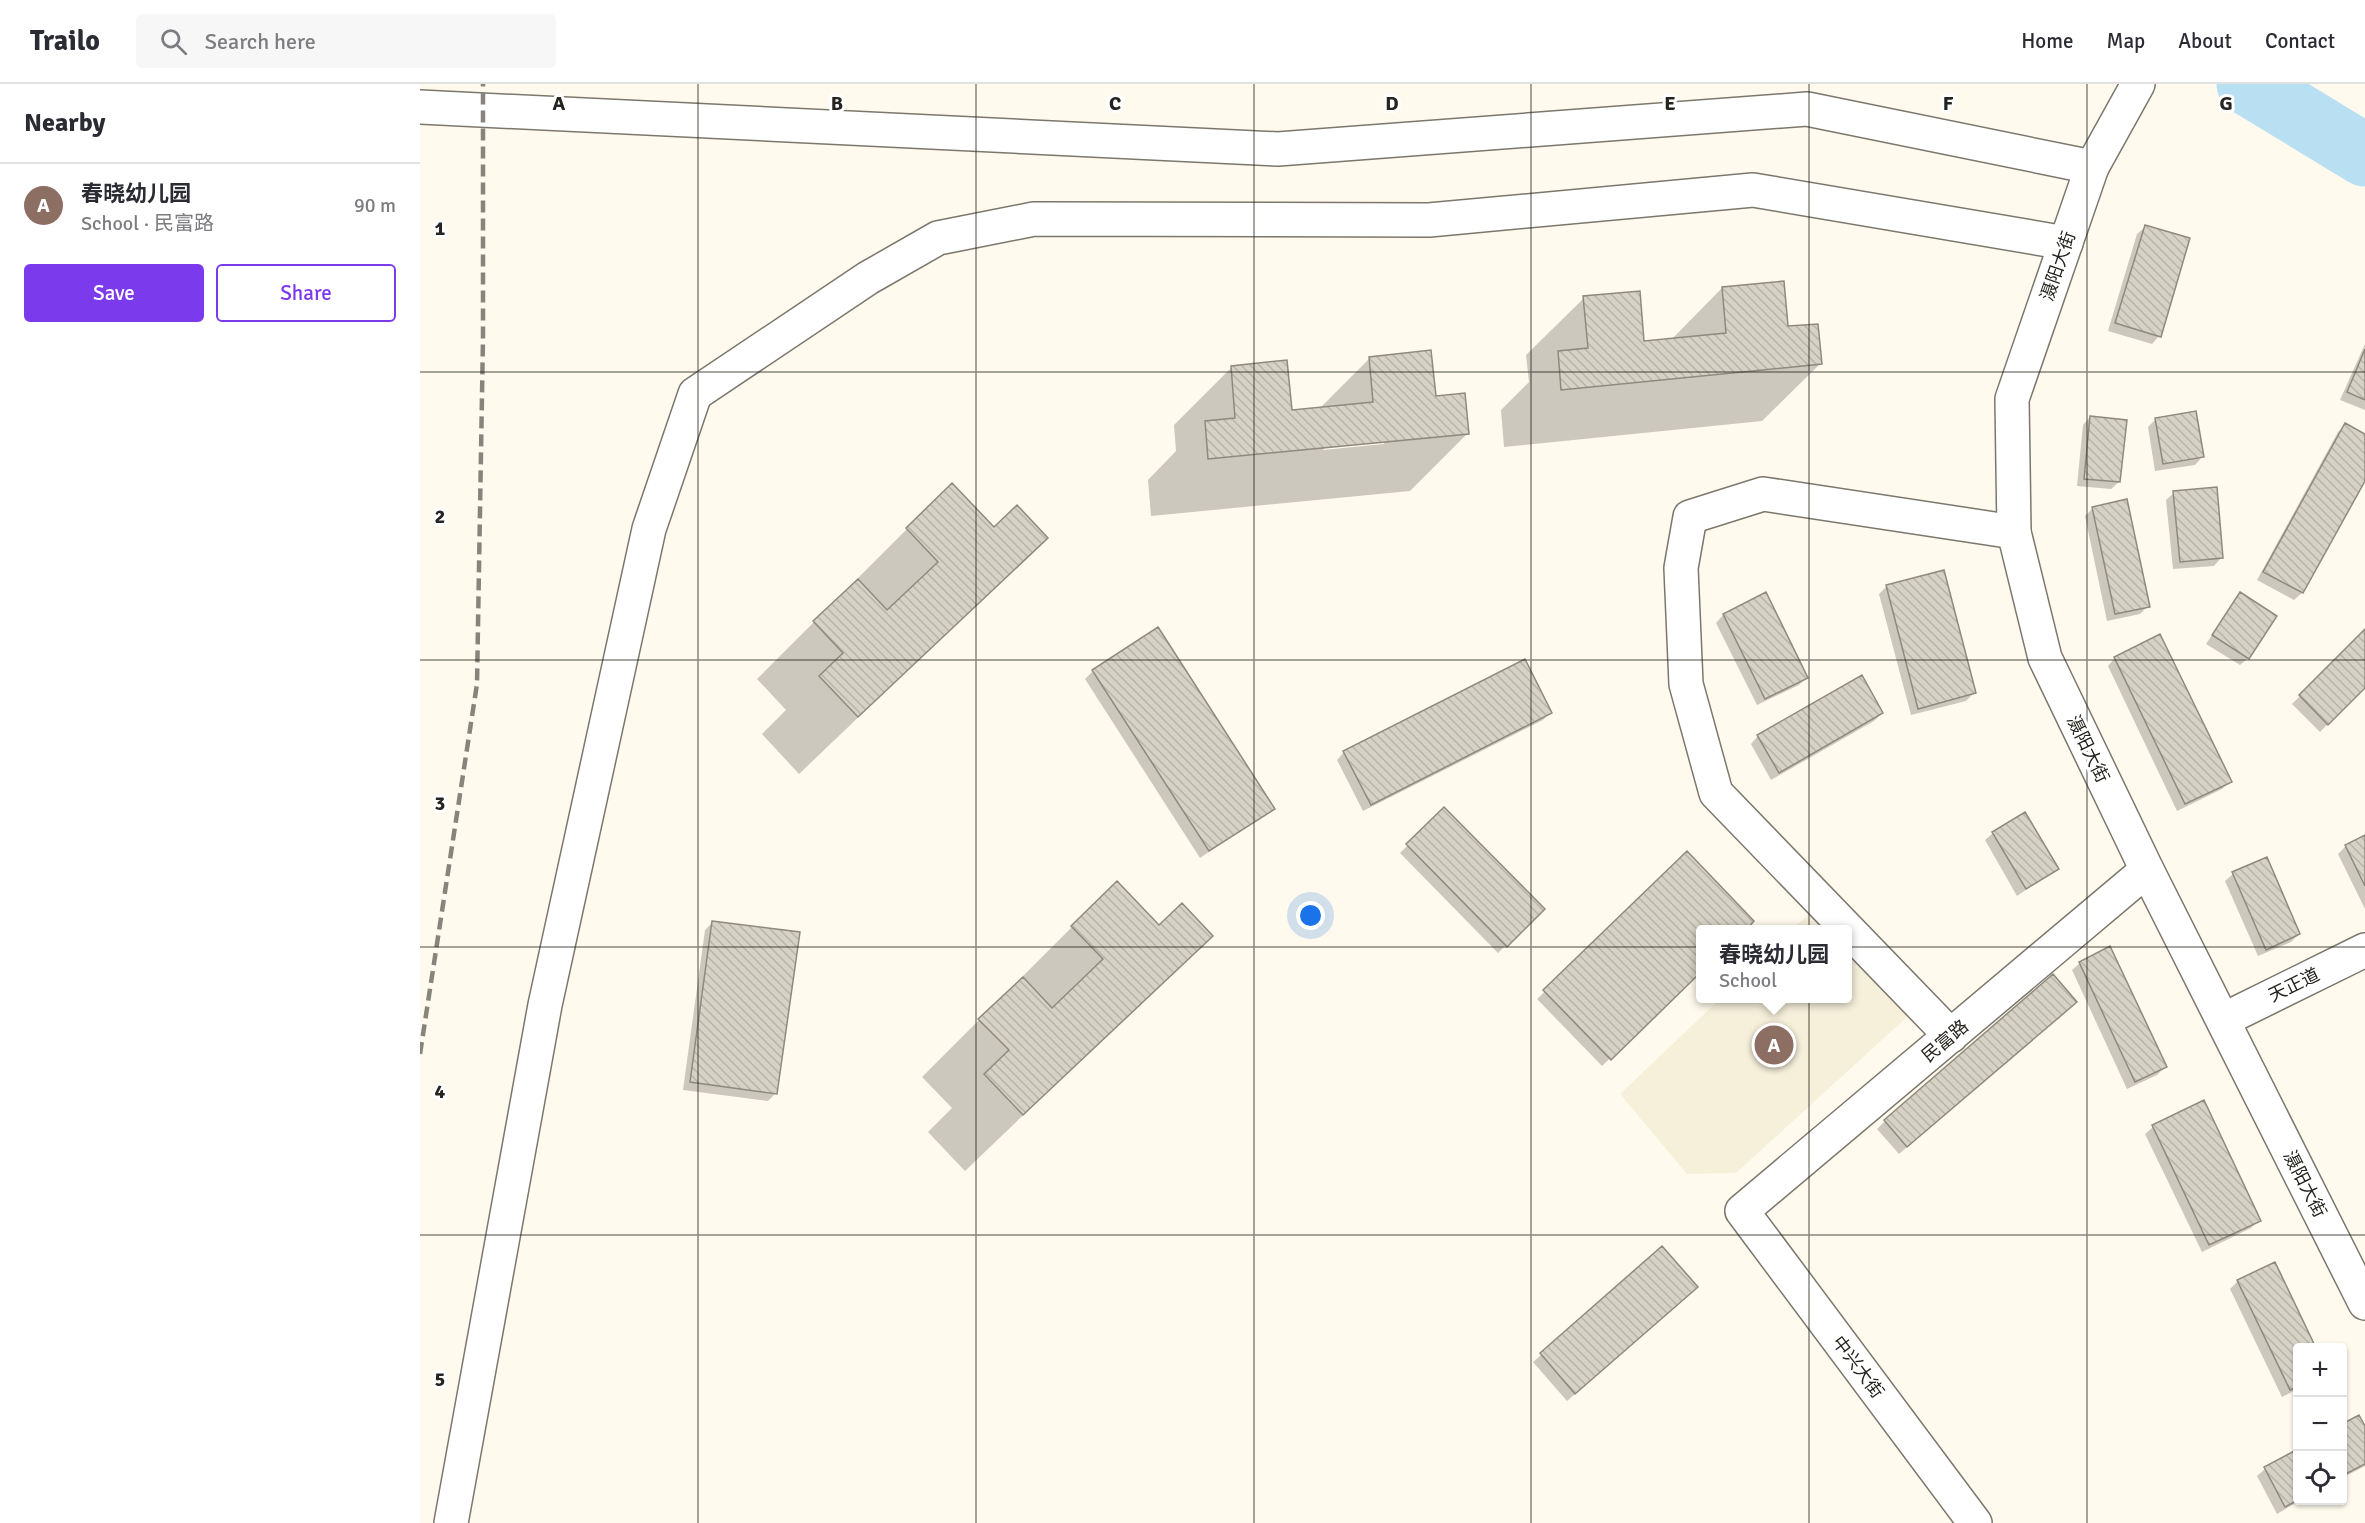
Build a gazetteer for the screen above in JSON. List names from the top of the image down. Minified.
{"streets":{"street":["滠阳大街","天正道","民富路","中兴大街"]},"crossings":[["滠阳大街","天正道"],["滠阳大街","民富路"],["民富路","中兴大街"]],"page":{"header":"Trailo","search":"Search here","nav":["Home","Map","About","Contact"],"heading":"Nearby","list":[{"mark":"A","name":"春晓幼儿园","note":"School · 民富路","value":"90 m"}],"buttons":["Save","Share"],"popup":["春晓幼儿园","School"],"pins":"A","map_buttons":["+","−"]},"grid":{"columns":["A","B","C","D","E","F","G"],"rows":["1","2","3","4","5"]}}
